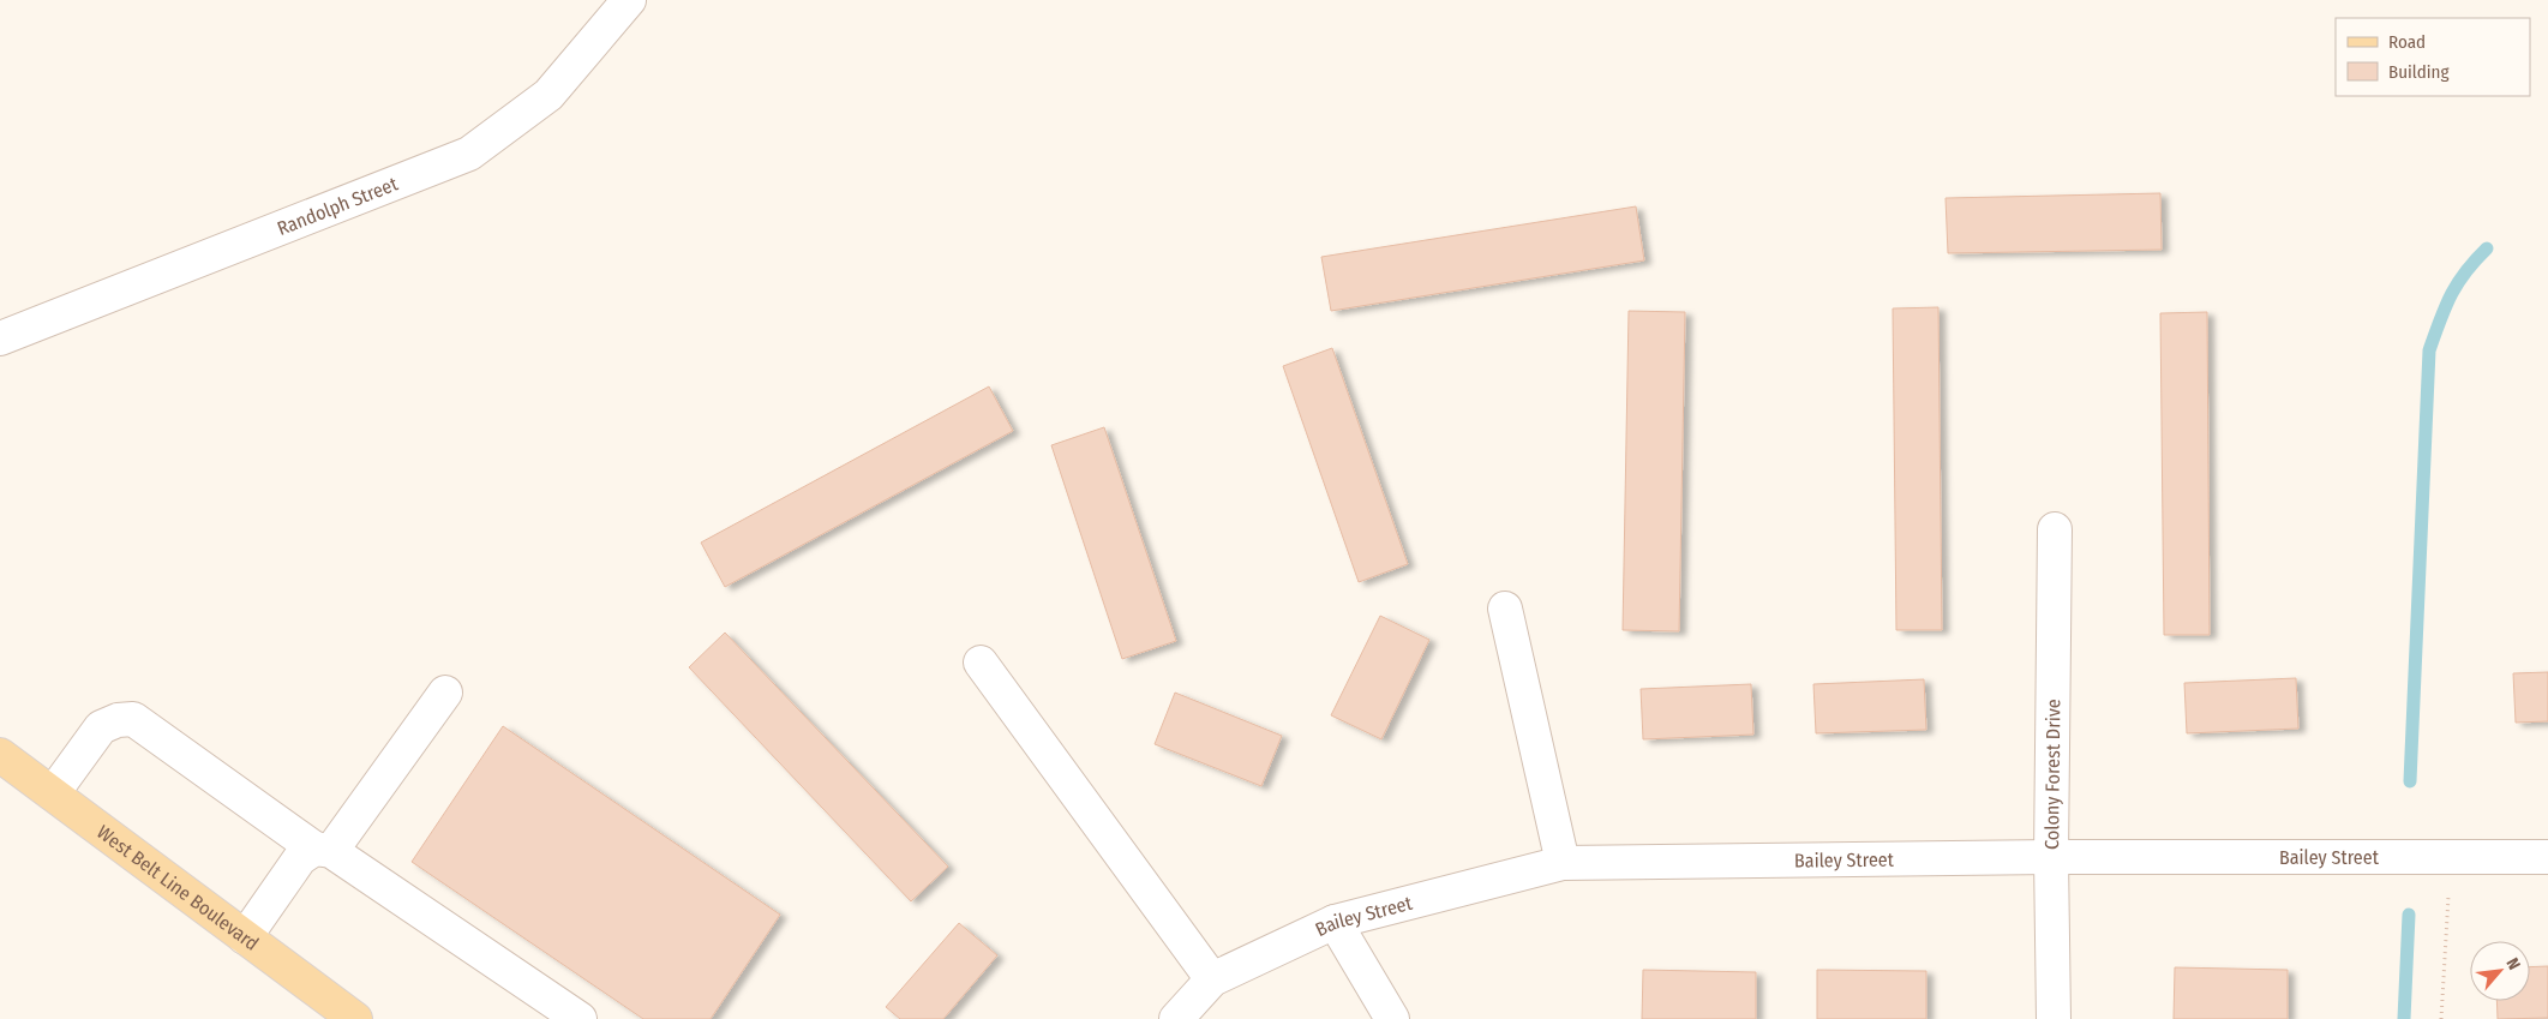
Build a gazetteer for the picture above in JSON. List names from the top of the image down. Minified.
{"streets":{"main road":["West Belt Line Boulevard"],"street":["Randolph Street","Colony Forest Drive","Bailey Street"]},"crossings":[["Colony Forest Drive","Bailey Street"]],"legend":["Road","Building"],"north":"top right"}
